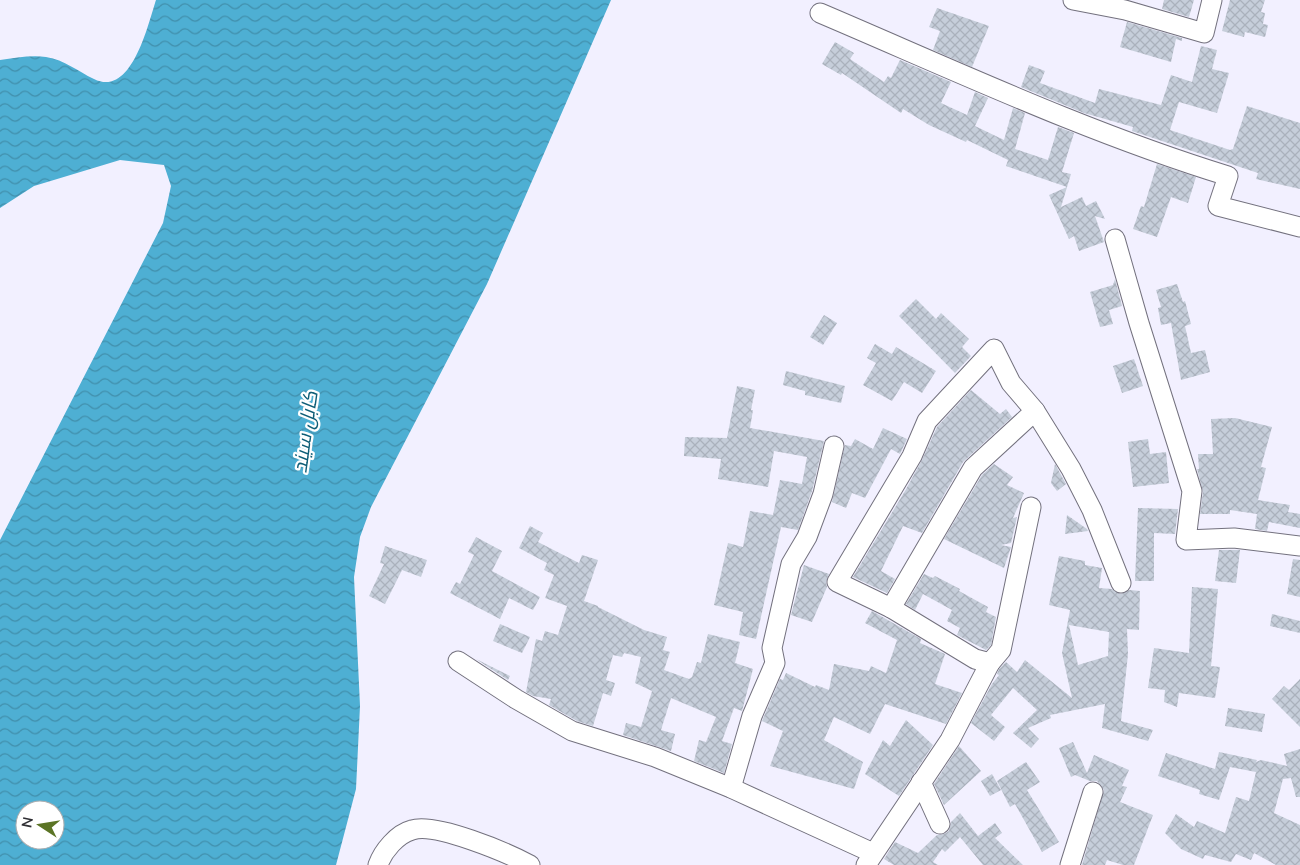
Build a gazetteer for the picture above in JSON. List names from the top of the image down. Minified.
{"water":["کابل سيند"],"north":"left"}
